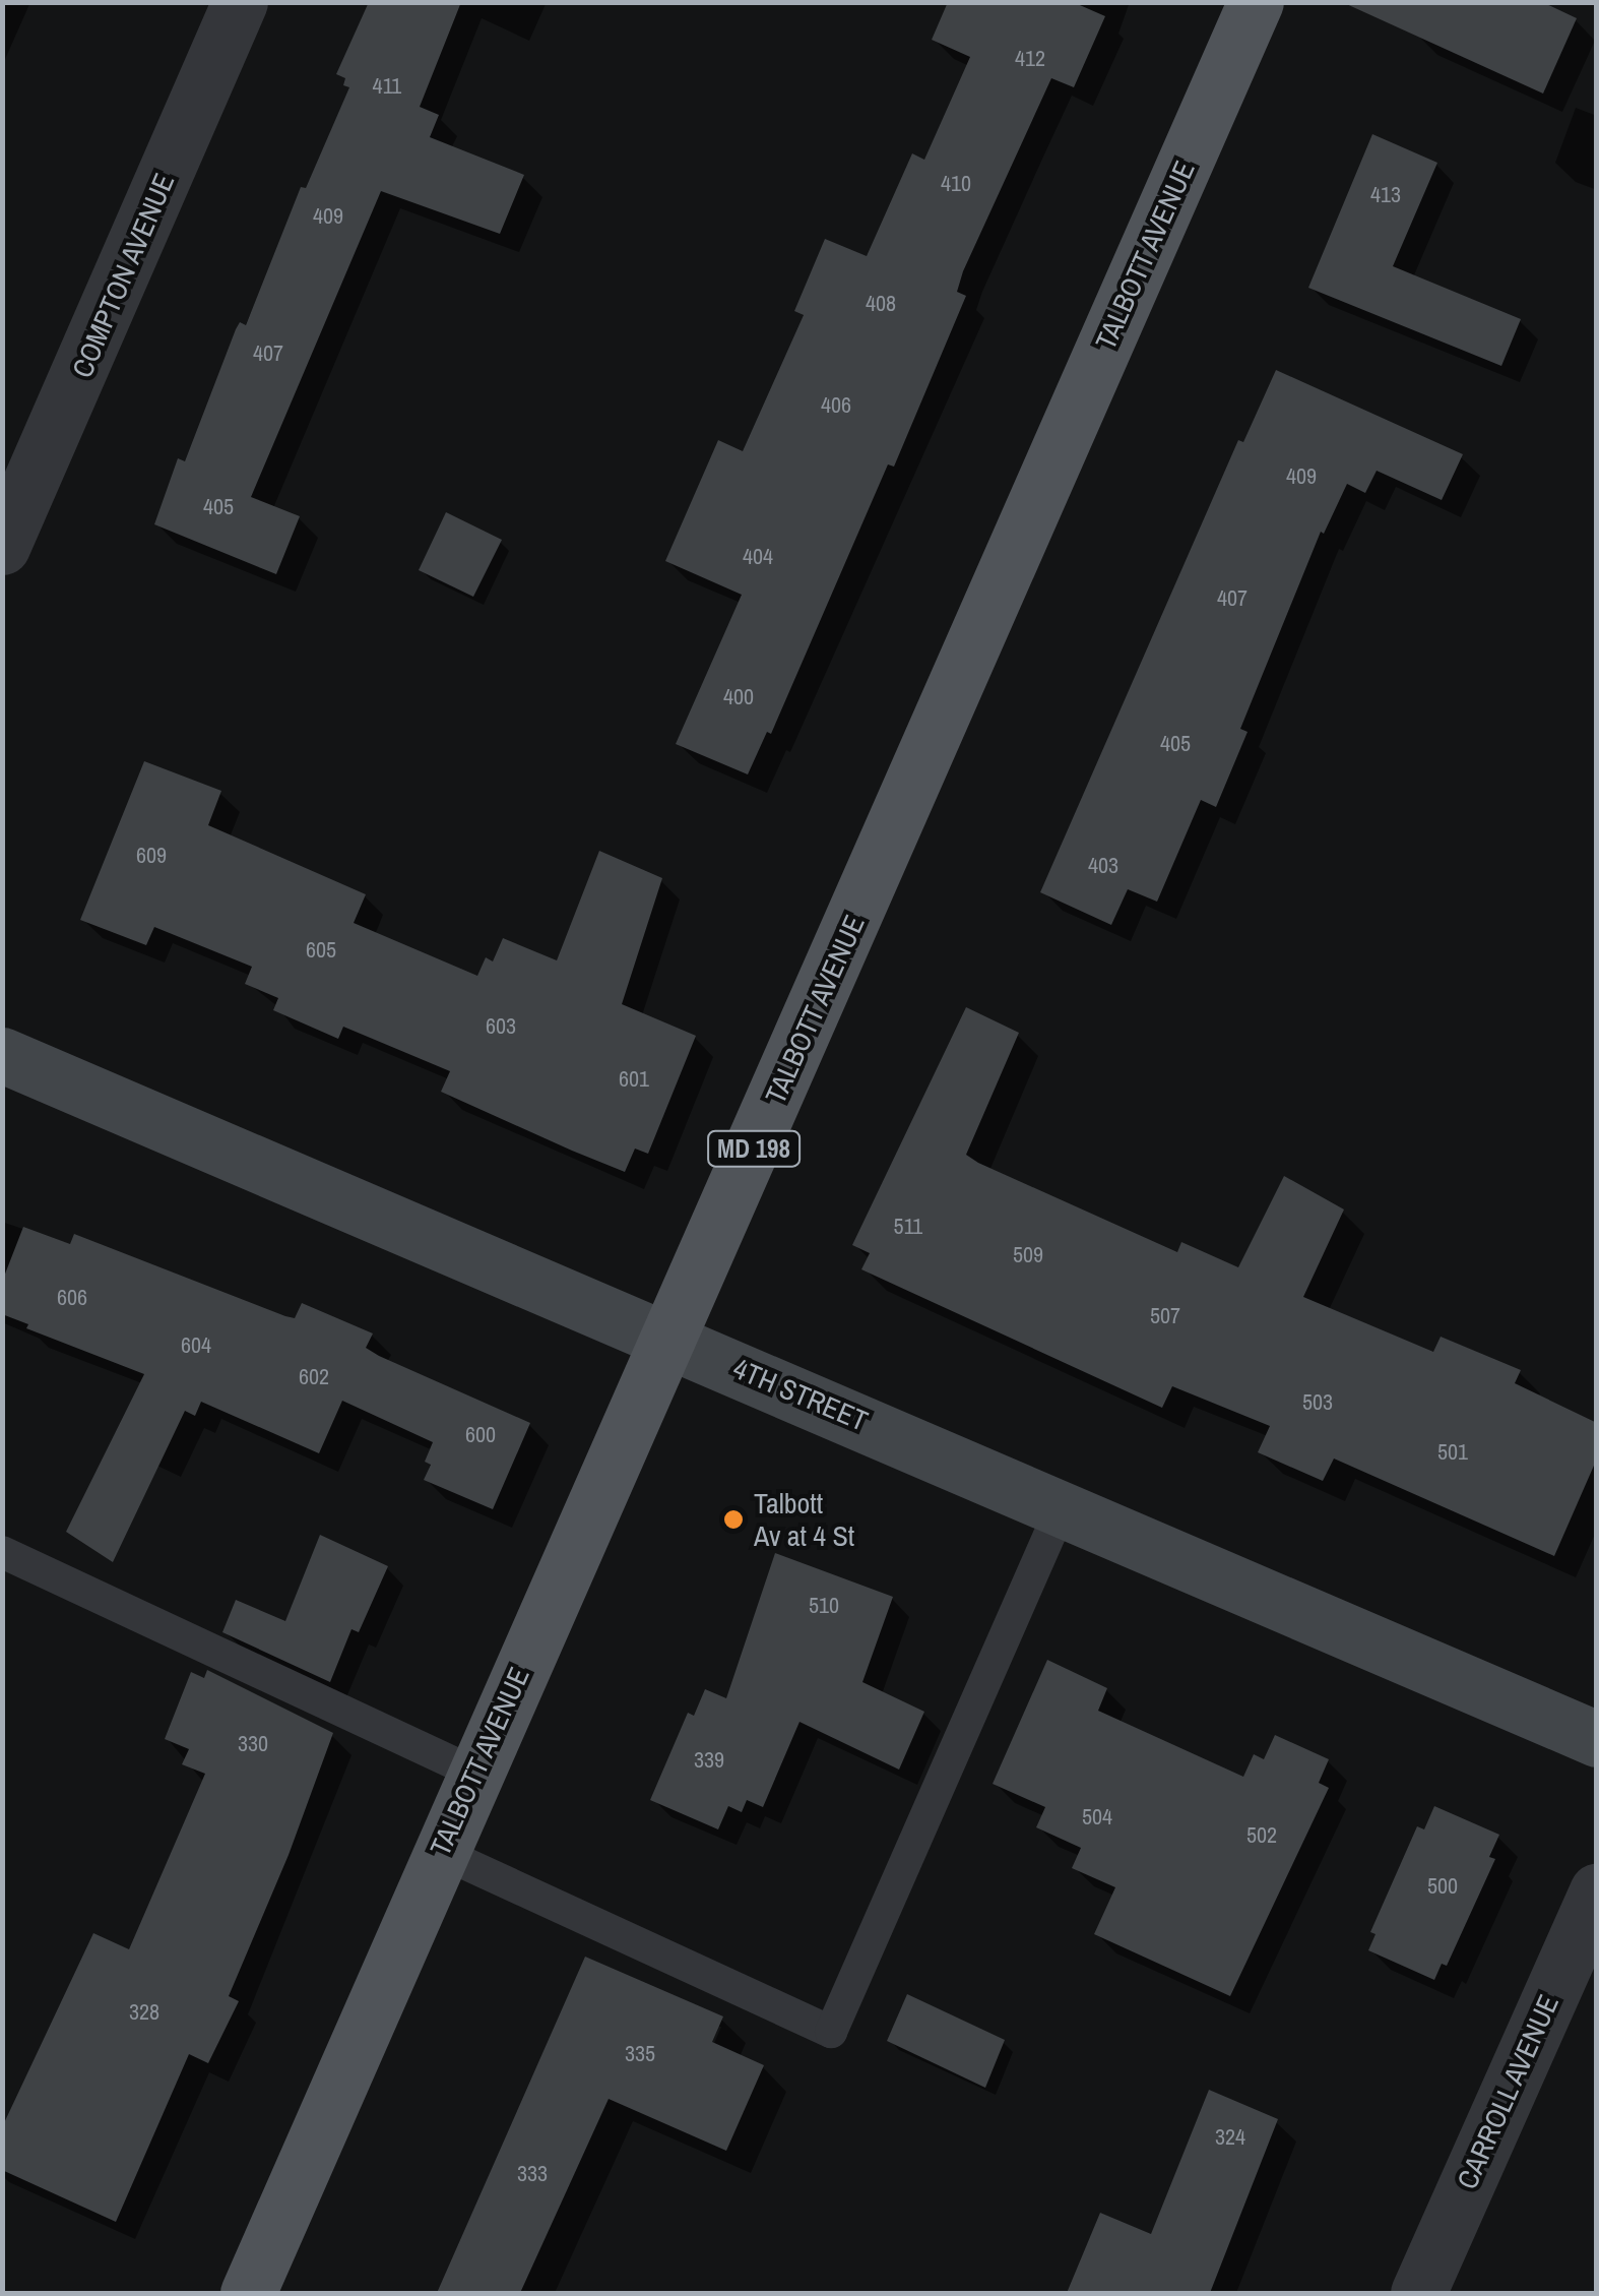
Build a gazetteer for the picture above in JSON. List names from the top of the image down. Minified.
{"streets":{"main road":["TALBOTT AVENUE","MD 198"],"street":["COMPTON AVENUE","4TH STREET","CARROLL AVENUE"]},"crossings":[["TALBOTT AVENUE","4TH STREET"]],"places":["Talbott Av at 4 St"],"house_numbers":["412","411","410","413","409","408","407","406","409","405","404","407","400","405","609","403","605","603","601","511","509","606","507","604","602","503","600","501","510","330","339","504","502","500","328","335","324","333"]}
